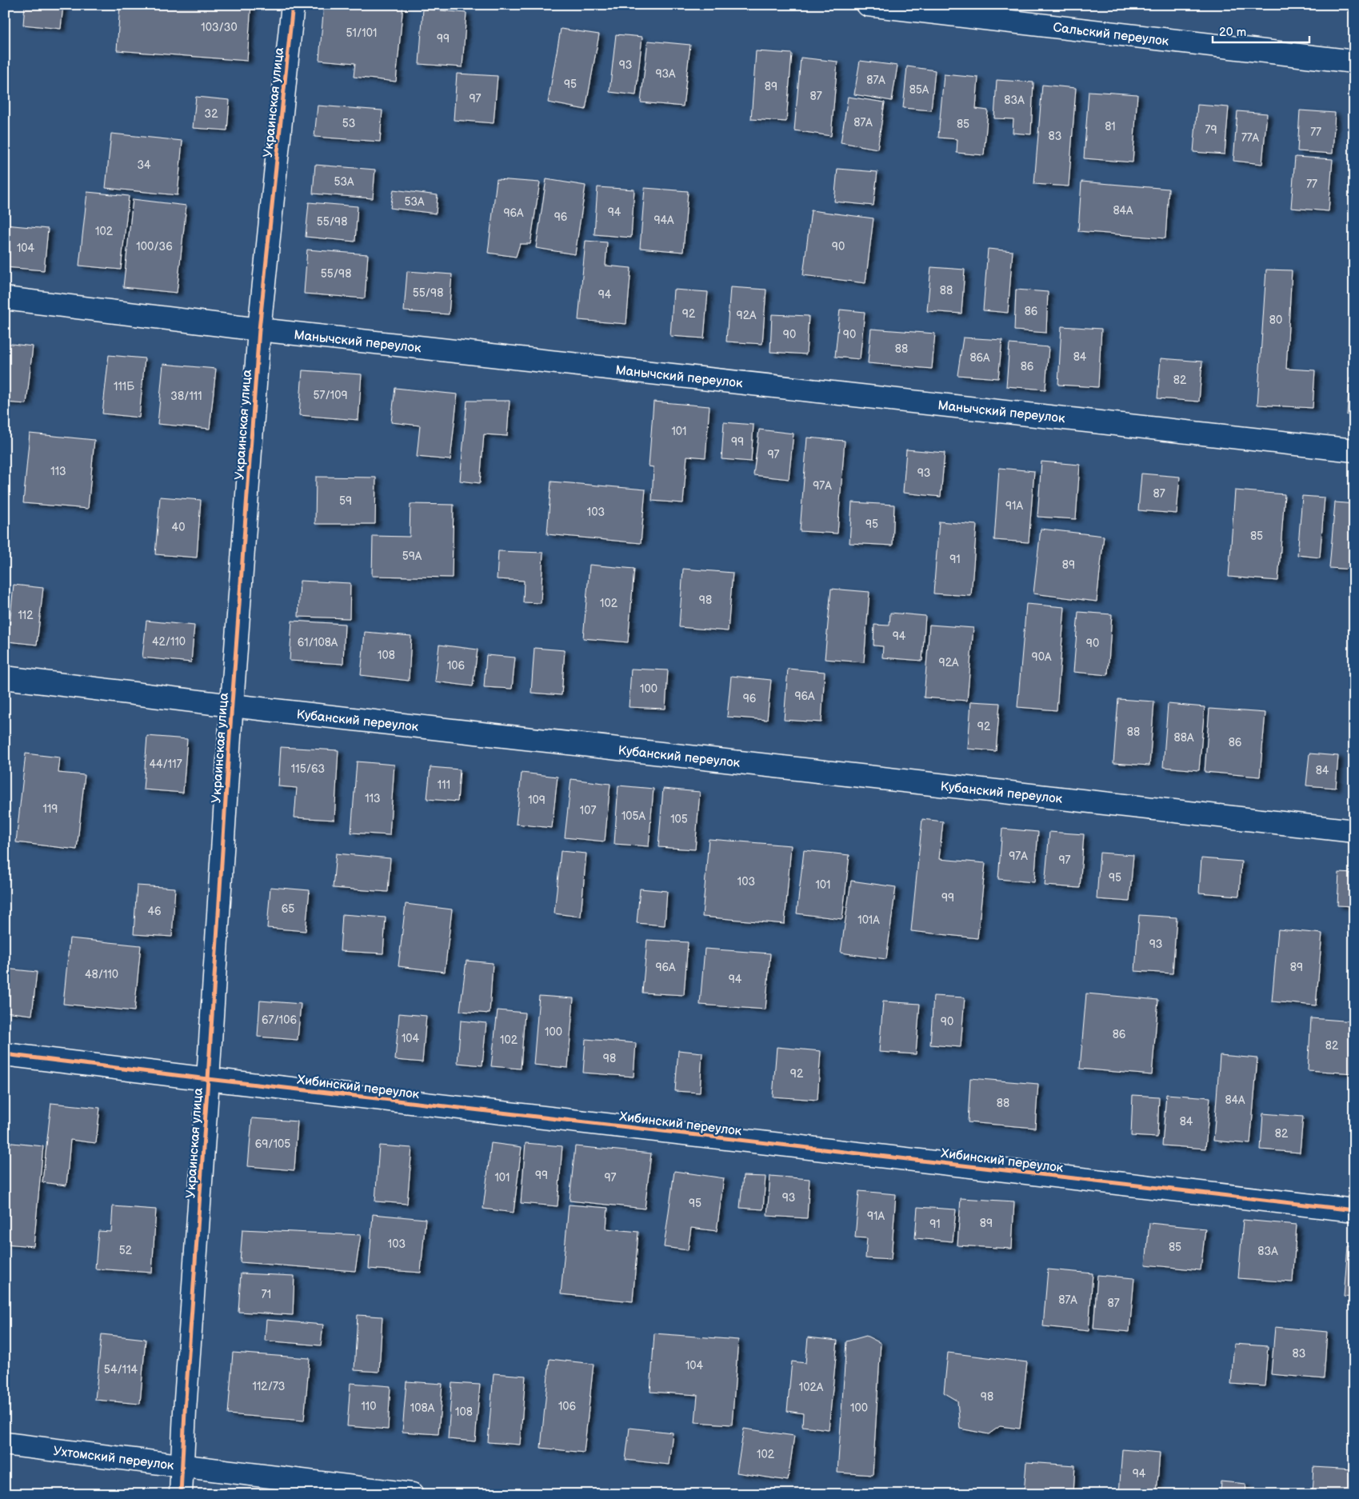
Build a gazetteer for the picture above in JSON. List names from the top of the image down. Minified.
{"streets":{"street":["Сальский переулок","Украинская улица","Манычский переулок","Кубанский переулок","Хибинский переулок","Ухтомский переулок"]},"crossings":[["Украинская улица","Манычский переулок"],["Украинская улица","Кубанский переулок"],["Украинская улица","Хибинский переулок"],["Украинская улица","Ухтомский переулок"]],"house_numbers":["103/30","51/101","99","93","93А","87А","95","89","85А","87","97","83А","32","87А","53","85","81","79","77","83","77А","34","53А","77","53А","84А","94","96А","96","94А","55/98","102","100/36","90","104","55/98","88","55/98","94","86","92","92А","80","90","90","88","84","86А","86","82","111Б","57/109","38/111","101","99","97","113","93","97А","87","59","91А","103","95","40","85","59А","91","89","98","102","112","94","42/110","61/108А","90","108","90А","92А","106","100","96А","96","92","88","88А","86","44/117","115/63","84","111","113","109","119","107","105А","105","97А","97","95","103","101","99","65","46","101А","93","96А","89","48/110","94","67/106","90","100","86","104","102","82","98","92","84А","88","84","82","69/105","99","101","97","93","95","91А","89","91","103","85","52","83А","71","87А","87","83","104","54/114","112/73","102А","98","110","106","108А","100","108","102","94"],"scale_bar":"20 m"}
